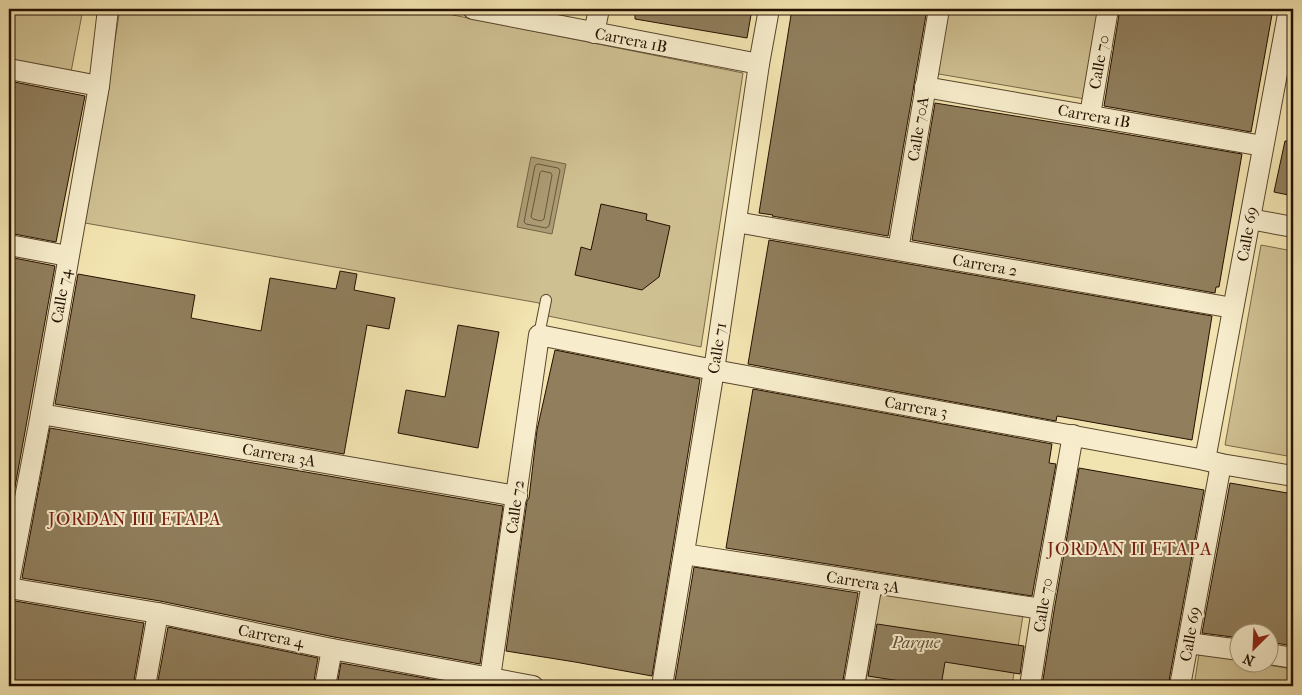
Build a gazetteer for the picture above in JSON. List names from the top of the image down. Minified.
{"streets":{"street":["Carrera 1B","Calle 70","Calle 70A","Calle 69","Carrera 2","Calle 74","Calle 71","Carrera 3","Carrera 3A","Calle 72","Carrera 4"]},"crossings":[["Carrera 1B","Calle 70"],["Carrera 1B","Calle 70A"],["Carrera 1B","Calle 69"],["Carrera 1B","Calle 71"],["Calle 70","Carrera 3"],["Calle 70","Carrera 3A"],["Calle 70A","Carrera 2"],["Calle 69","Carrera 2"],["Calle 69","Carrera 3"],["Carrera 2","Calle 71"],["Calle 74","Carrera 3A"],["Calle 71","Carrera 3"],["Calle 71","Carrera 3A"],["Carrera 3","Calle 72"],["Carrera 3A","Calle 72"],["Calle 72","Carrera 4"]],"districts":["JORDAN III ETAPA","JORDAN II ETAPA"],"parks":["Parque"],"north":"bottom left"}
